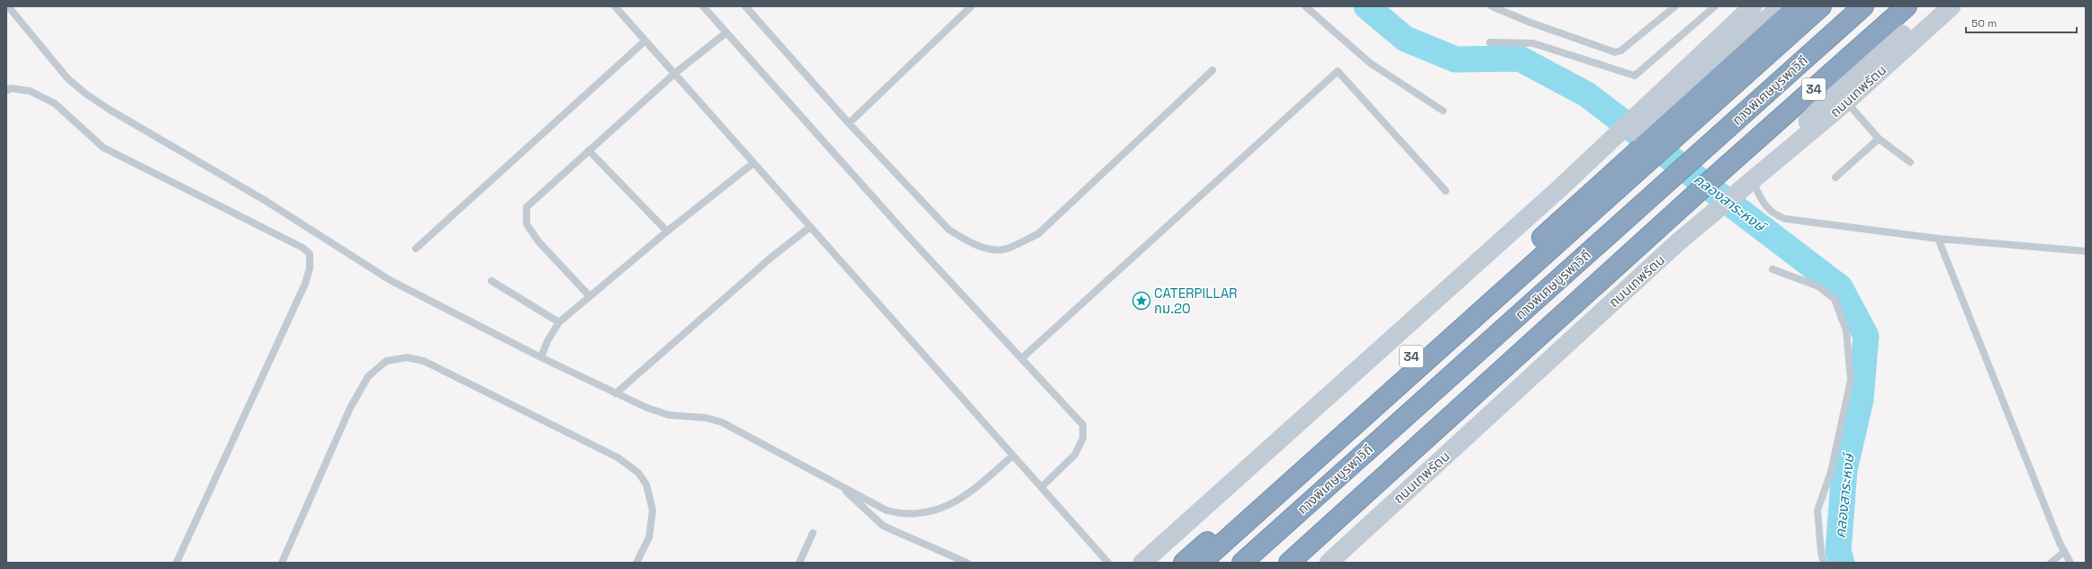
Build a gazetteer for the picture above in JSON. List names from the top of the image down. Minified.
{"streets":{"highway":["34","ทางพิเศษบูรพาวิถี","ถนนเทพรัตน"]},"water":["คลองสาระหงษ์"],"places":{"place":["CATERPILLAR กม.20"]},"scale_bar":"50 m"}
